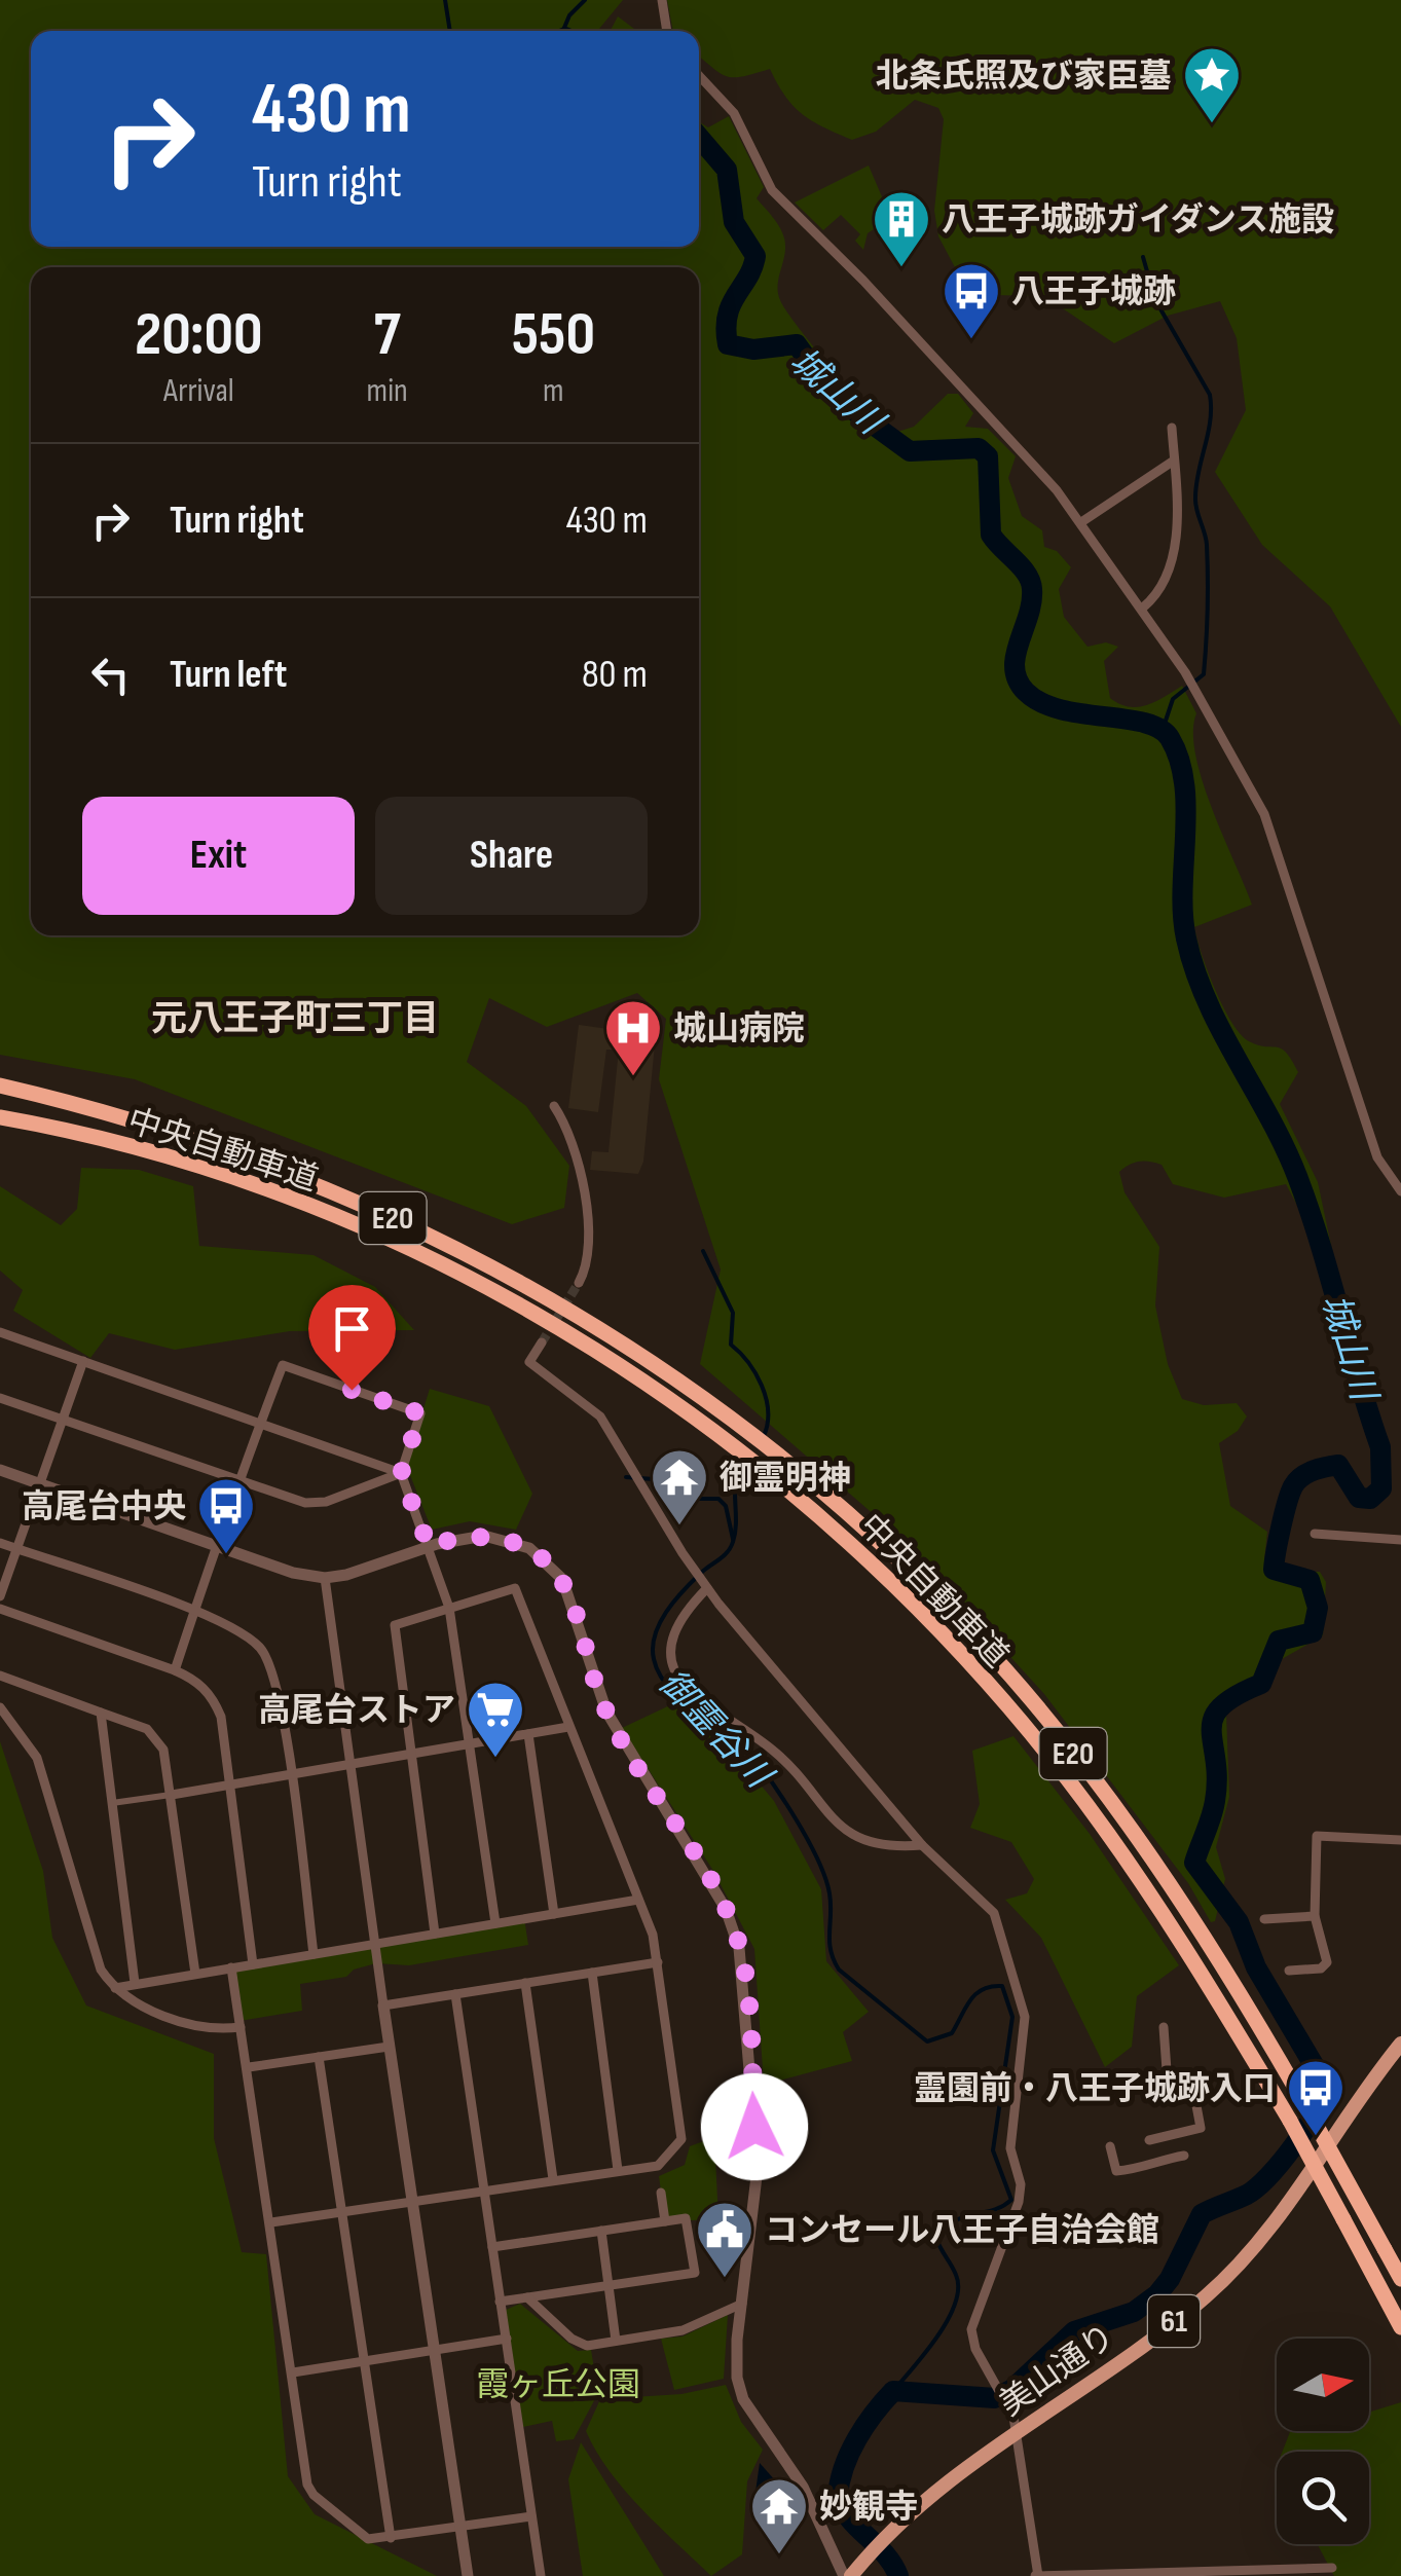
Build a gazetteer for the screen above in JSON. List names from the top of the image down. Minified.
{"streets":{"highway":["中央自動車道","E20"],"main road":["61","美山通り"]},"districts":["元八王子町三丁目"],"water":["城山川","御霊谷川"],"parks":["霞ヶ丘公園"],"places":{"place":["北条氏照及び家臣墓"],"building":["八王子城跡ガイダンス施設"],"bus stop":["八王子城跡","高尾台中央","霊園前・八王子城跡入口"],"hospital":["城山病院"],"temple":["御霊明神","妙観寺"],"supermarket":["高尾台ストア"],"public building":["コンセール八王子自治会館"]},"north":"right","page":{"turn":["430 m","Turn right"],"eta":["20:00","Arrival","7","min","550","m"],"list":[{"name":"Turn right","value":"430 m"},{"name":"Turn left","value":"80 m"}],"buttons":["Exit","Share"]}}
